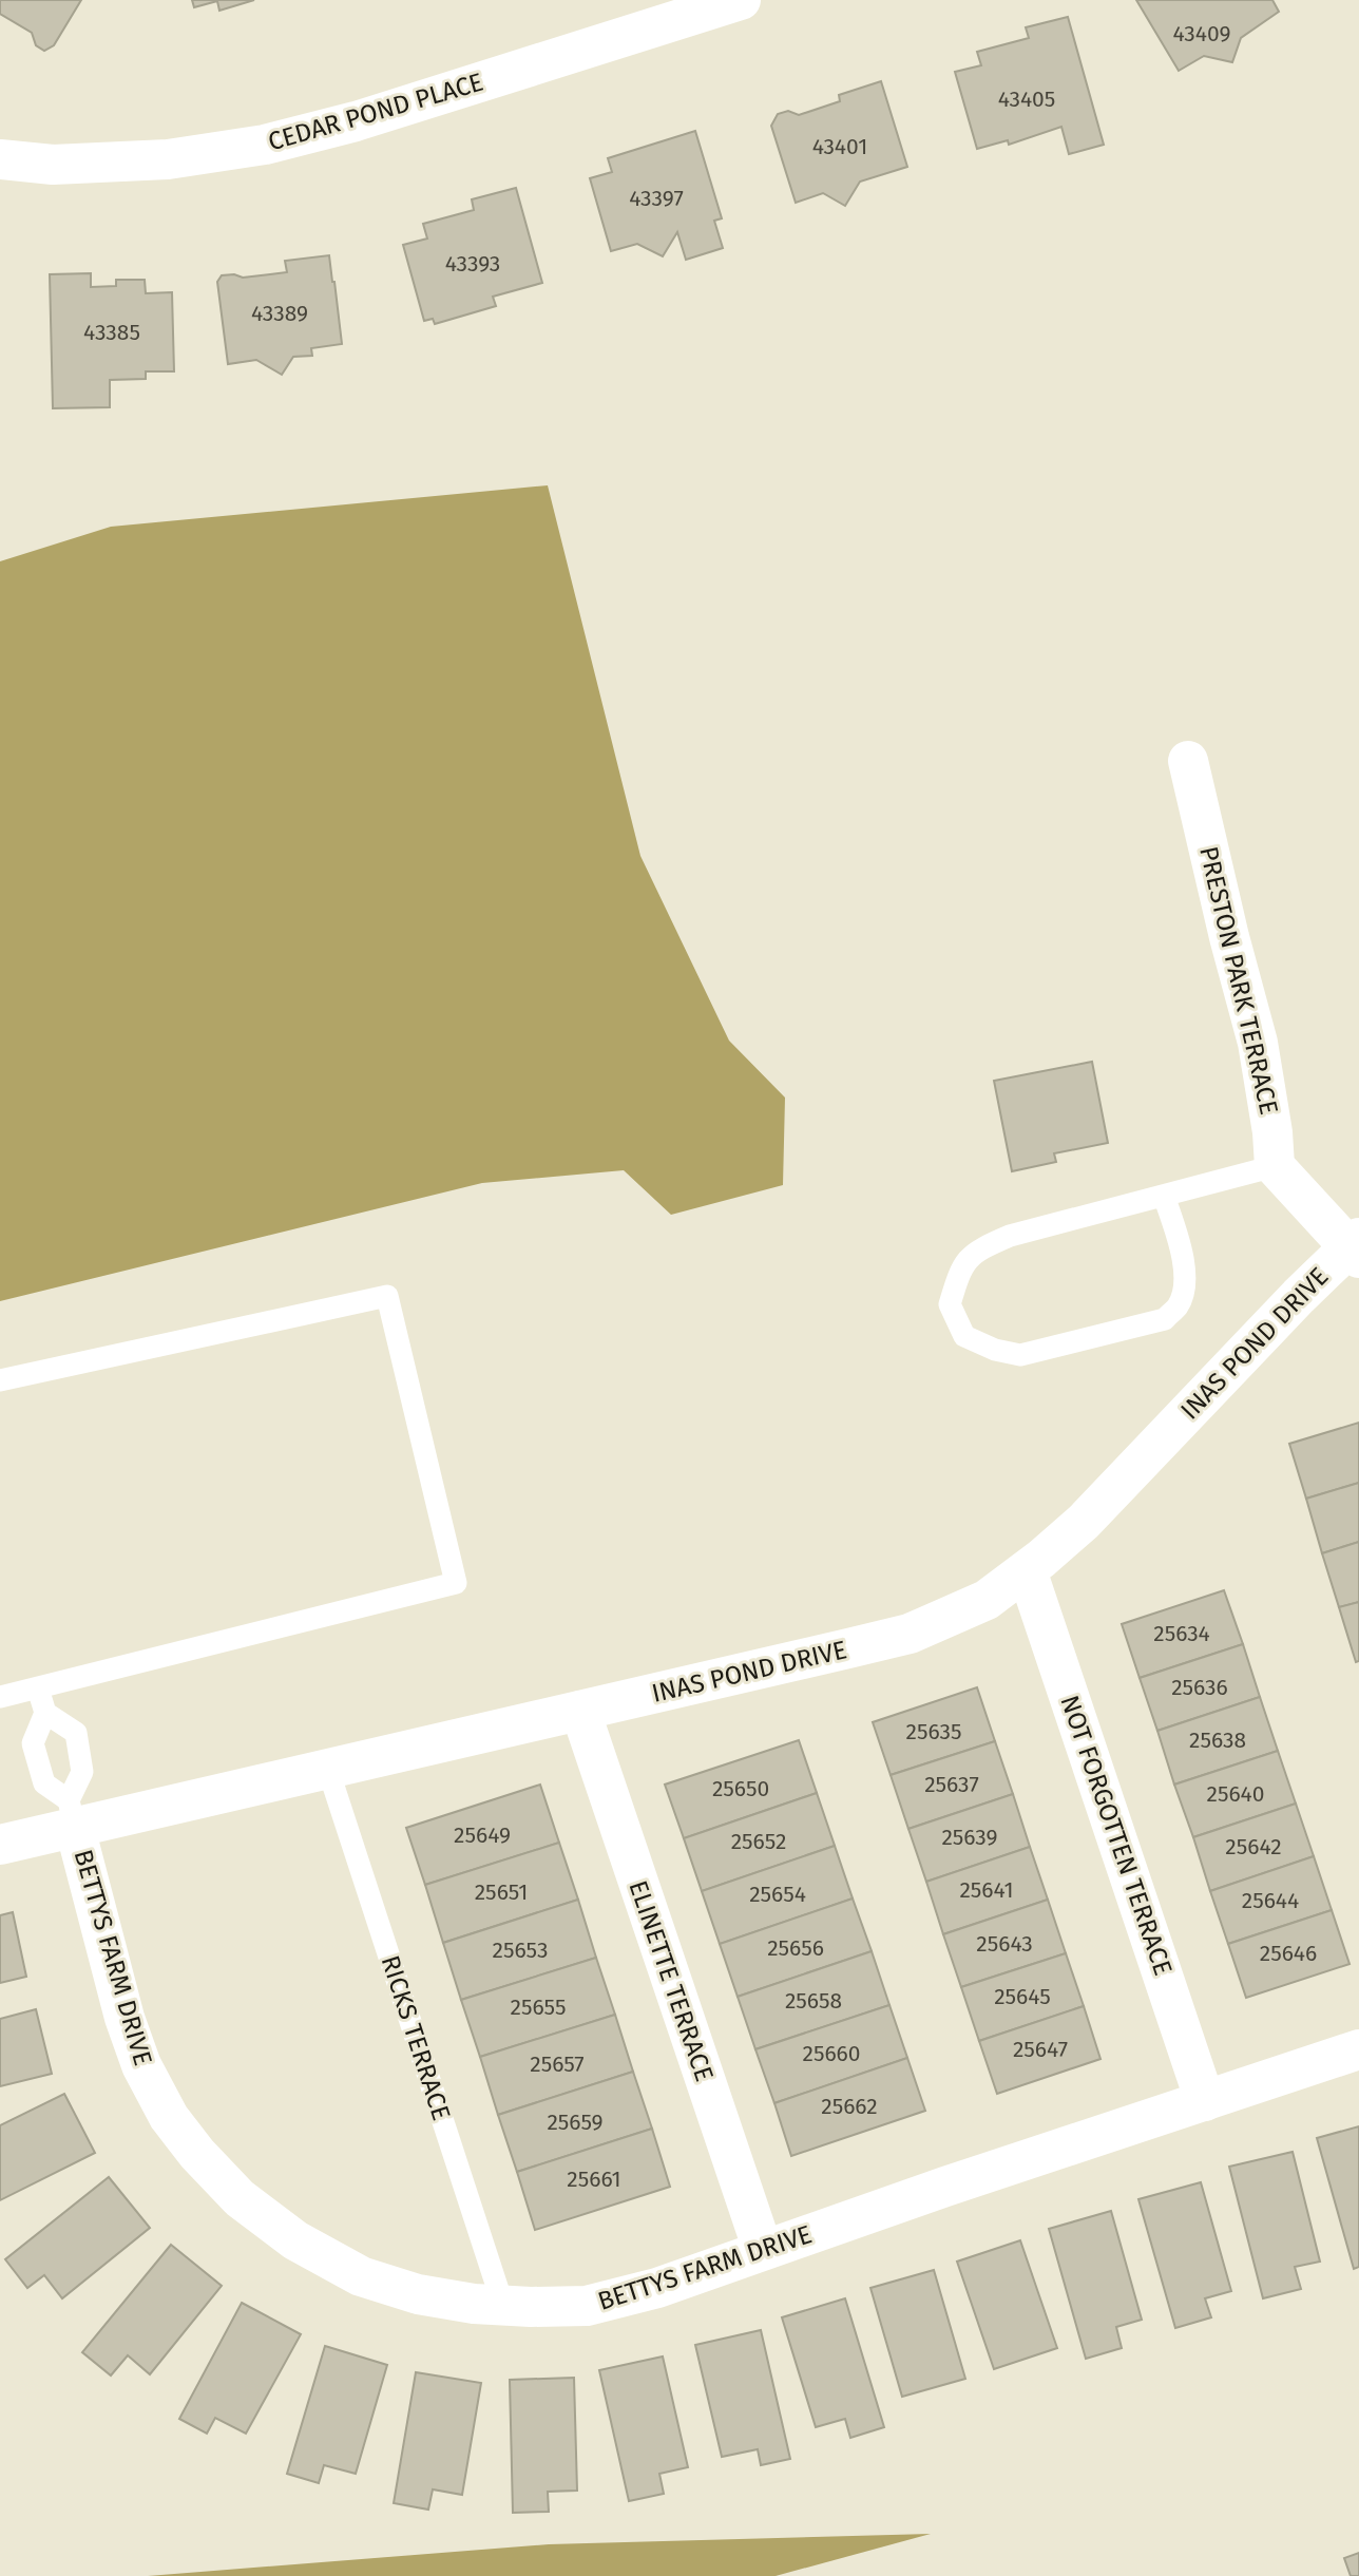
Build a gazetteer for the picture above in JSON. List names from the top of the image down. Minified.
{"streets":{"street":["CEDAR POND PLACE","PRESTON PARK TERRACE","INAS POND DRIVE","NOT FORGOTTEN TERRACE","BETTYS FARM DRIVE","ELINETTE TERRACE"],"lane":["RICKS TERRACE"]},"crossings":[["INAS POND DRIVE","NOT FORGOTTEN TERRACE"],["INAS POND DRIVE","BETTYS FARM DRIVE"],["INAS POND DRIVE","ELINETTE TERRACE"],["INAS POND DRIVE","RICKS TERRACE"],["NOT FORGOTTEN TERRACE","BETTYS FARM DRIVE"],["BETTYS FARM DRIVE","ELINETTE TERRACE"],["BETTYS FARM DRIVE","RICKS TERRACE"]],"house_numbers":["43409","43405","43401","43397","43393","43389","43385","25634","25636","25635","25638","25637","25650","25640","25649","25639","25652","25642","25641","25651","25654","25644","25643","25656","25653","25646","25645","25658","25655","25647","25660","25657","25662","25659","25661"]}
